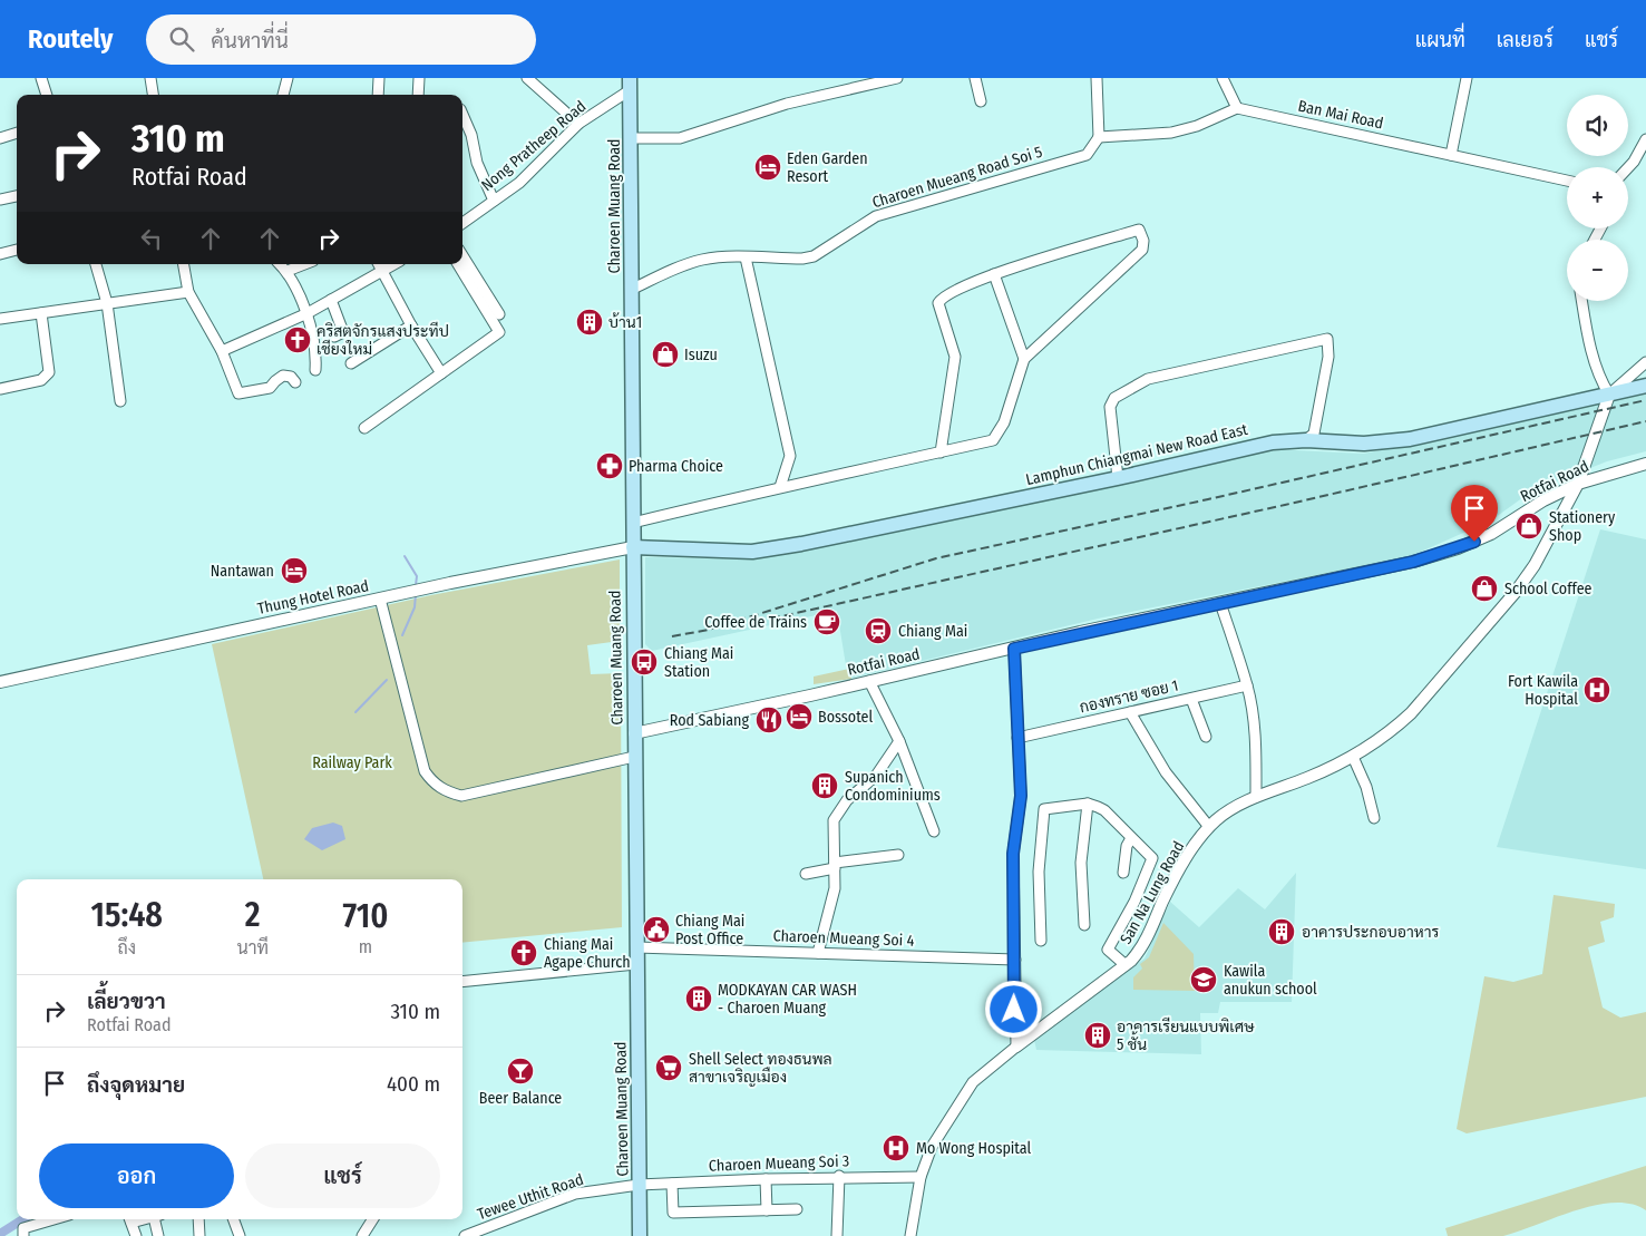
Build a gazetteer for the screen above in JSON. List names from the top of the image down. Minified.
{"streets":{"main road":["Charoen Muang Road","Lamphun Chiangmai New Road East"],"street":["Ban Mai Road","Nong Pratheep Road","Charoen Mueang Road Soi 5","Rotfai Road","Thung Hotel Road","กองทราย ซอย 1","San Na Lung Road","Charoen Mueang Soi 4","Charoen Mueang Soi 3","Tewee Uthit Road"]},"crossings":[["Nong Pratheep Road","Charoen Muang Road"],["Charoen Mueang Road Soi 5","Charoen Muang Road"],["Charoen Muang Road","Lamphun Chiangmai New Road East"],["Charoen Muang Road","Rotfai Road"],["Charoen Muang Road","Thung Hotel Road"],["Charoen Muang Road","Charoen Mueang Soi 4"],["Charoen Muang Road","Charoen Mueang Soi 3"],["Charoen Muang Road","Tewee Uthit Road"],["Lamphun Chiangmai New Road East","Thung Hotel Road"],["Lamphun Chiangmai New Road East","San Na Lung Road"],["Rotfai Road","San Na Lung Road"],["San Na Lung Road","Charoen Mueang Soi 3"],["Charoen Mueang Soi 3","Tewee Uthit Road"]],"parks":["Railway Park"],"places":{"hotel":["Eden Garden Resort","Nantawan","Bossotel"],"building":["บ้าน1","Supanich Condominiums","อาคารประกอบอาหาร","MODKAYAN CAR WASH - Charoen Muang","อาคารเรียนแบบพิเศษ 5 ชั้น"],"church":["คริสตจักรแสงประทีป เชียงใหม่","Chiang Mai Agape Church"],"shop":["Isuzu","Stationery Shop","School Coffee"],"pharmacy":["Pharma Choice"],"cafe":["Coffee de Trains"],"station":["Chiang Mai"],"bus stop":["Chiang Mai Station"],"hospital":["Fort Kawila Hospital","Mo Wong Hospital"],"restaurant":["Rod Sabiang"],"public building":["Chiang Mai Post Office"],"school or university":["Kawila anukun school"],"supermarket":["Shell Select ทองธนพล สาขาเจริญเมือง"],"bar":["Beer Balance"]},"page":{"header":"Routely","search":"ค้นหาที่นี่","nav":["แผนที่","เลเยอร์","แชร์"],"map_buttons":["+","−"],"turn":["310 m","Rotfai Road"],"eta":["15:48","ถึง","2","นาที","710","m"],"list":[{"name":"เลี้ยวขวา","note":"Rotfai Road","value":"310 m"},{"name":"ถึงจุดหมาย","value":"400 m"}],"buttons":["ออก","แชร์"]}}
